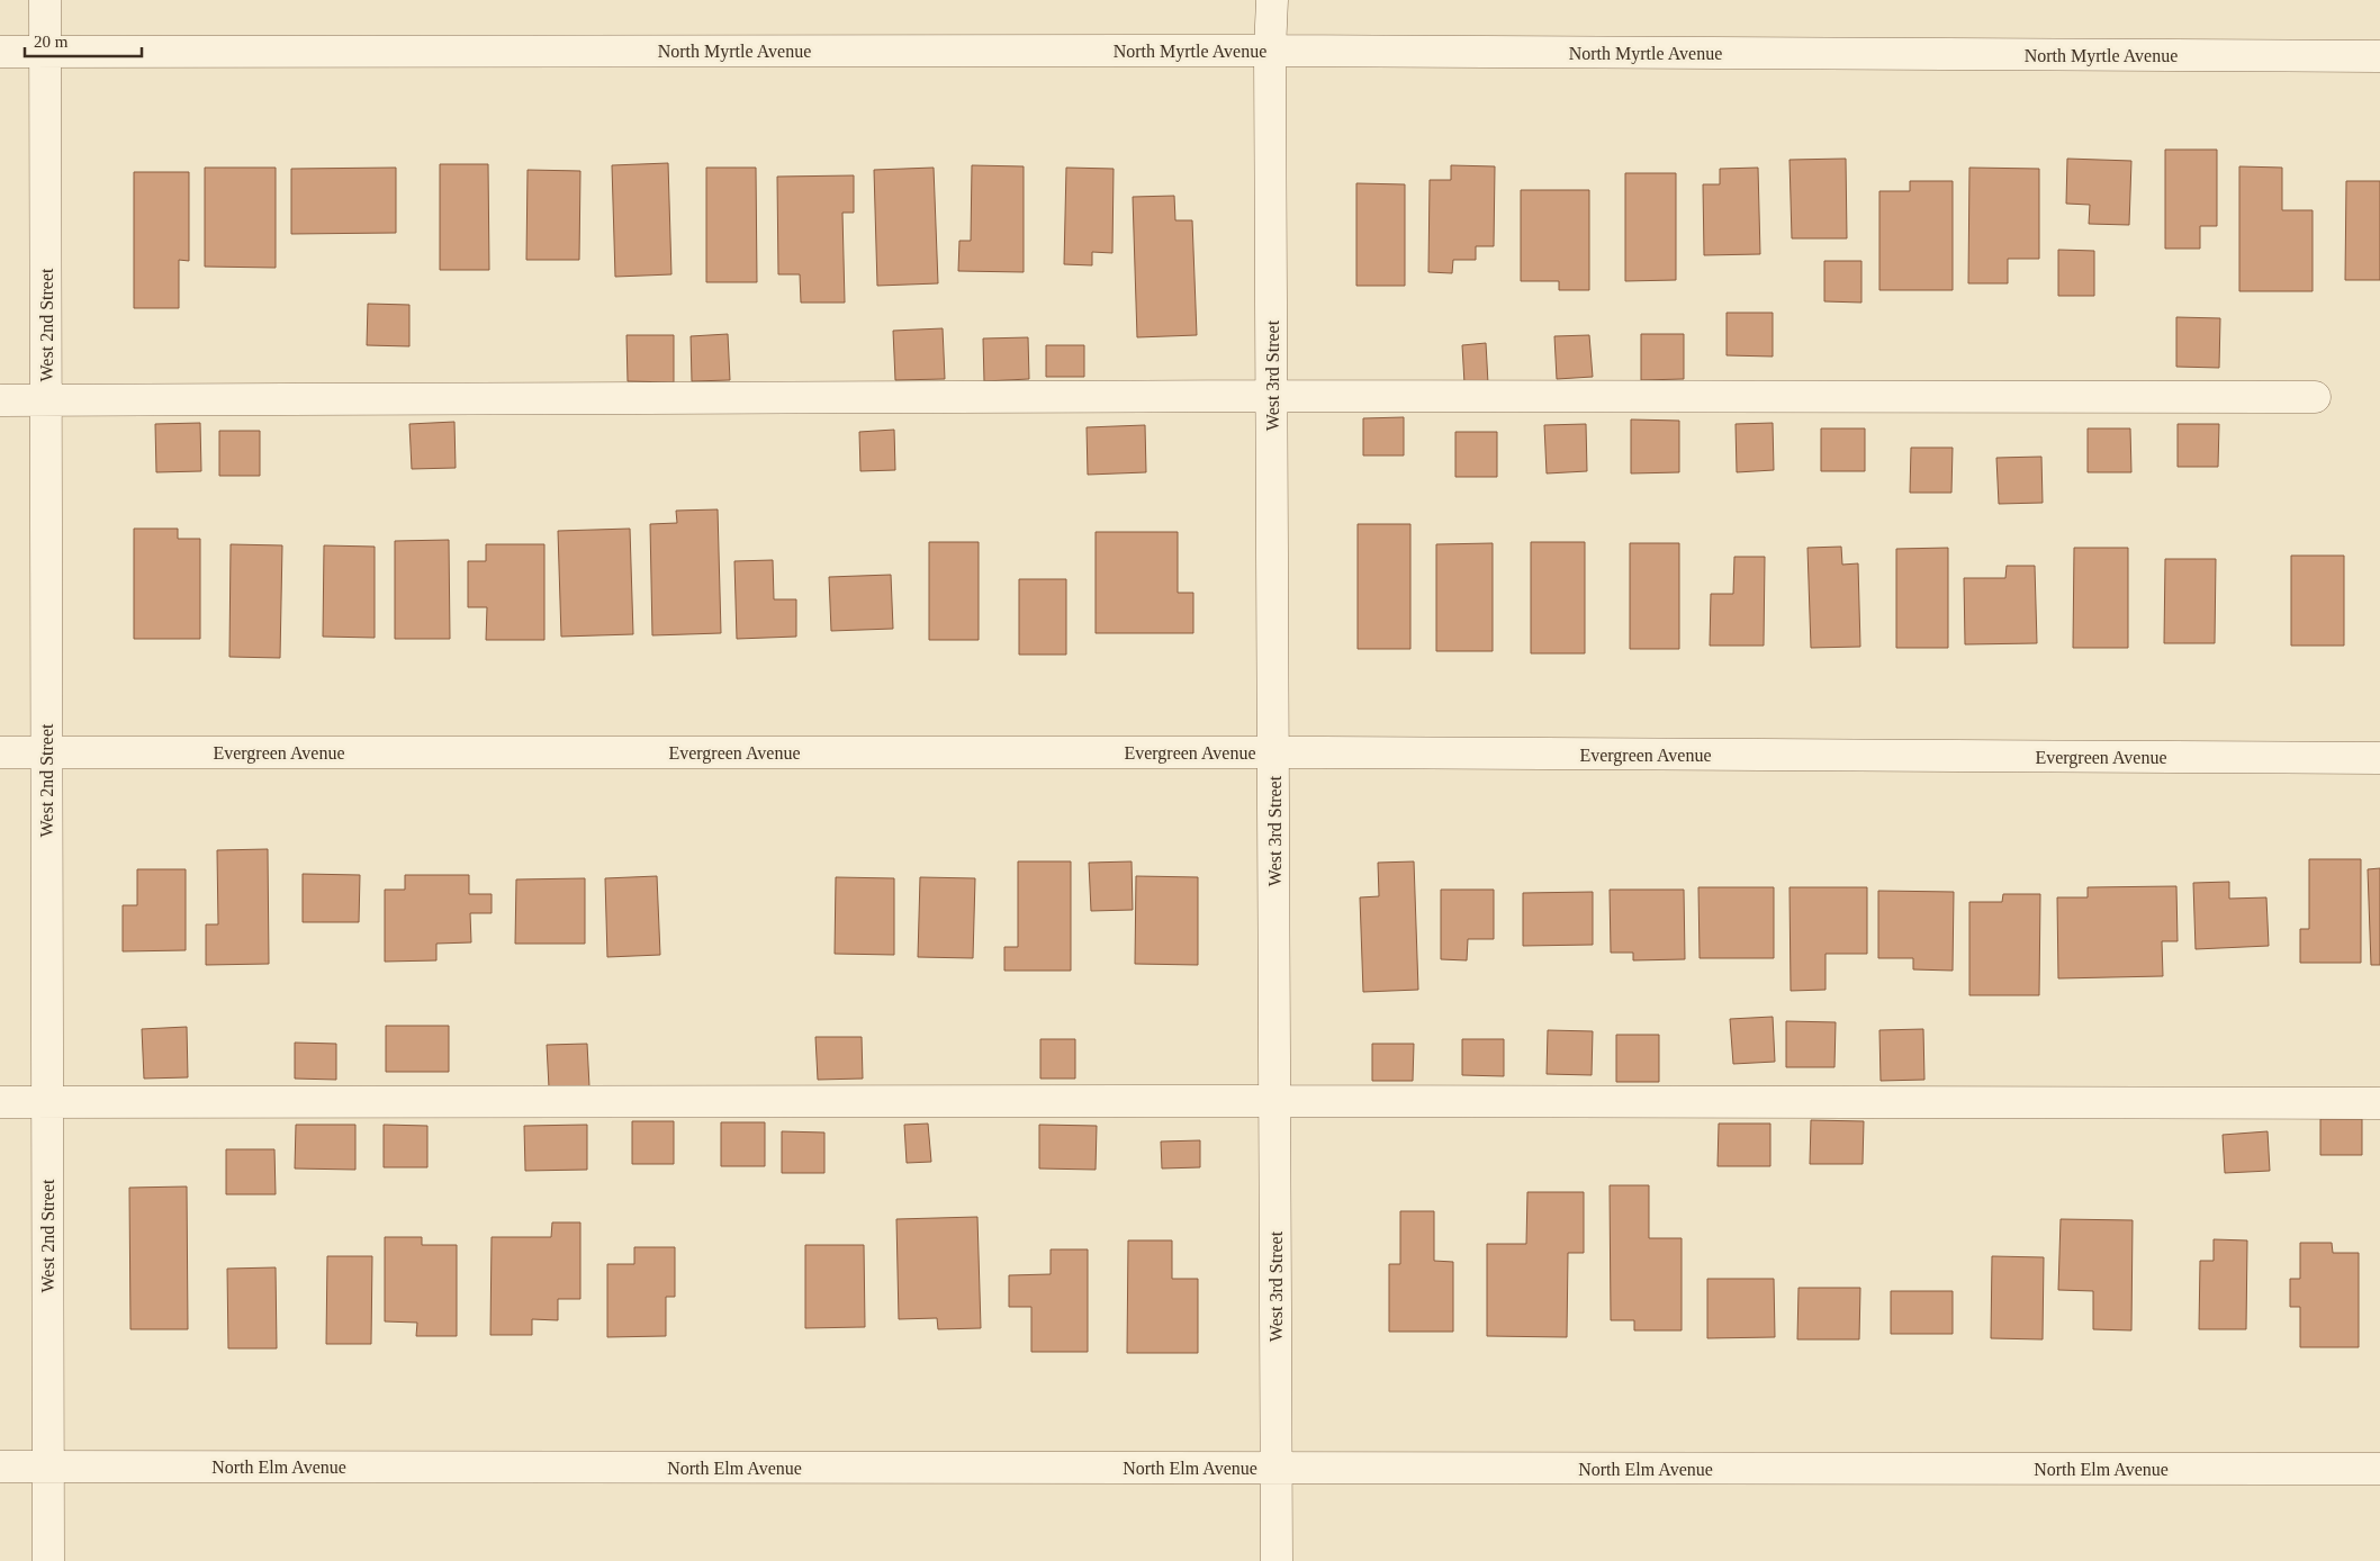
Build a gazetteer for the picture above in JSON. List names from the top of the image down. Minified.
{"streets":{"street":["North Myrtle Avenue","West 2nd Street","West 3rd Street","Evergreen Avenue","North Elm Avenue"]},"crossings":[["North Myrtle Avenue","West 2nd Street"],["North Myrtle Avenue","West 3rd Street"],["West 2nd Street","Evergreen Avenue"],["West 2nd Street","North Elm Avenue"],["West 3rd Street","Evergreen Avenue"],["West 3rd Street","North Elm Avenue"]],"scale_bar":"20 m"}
